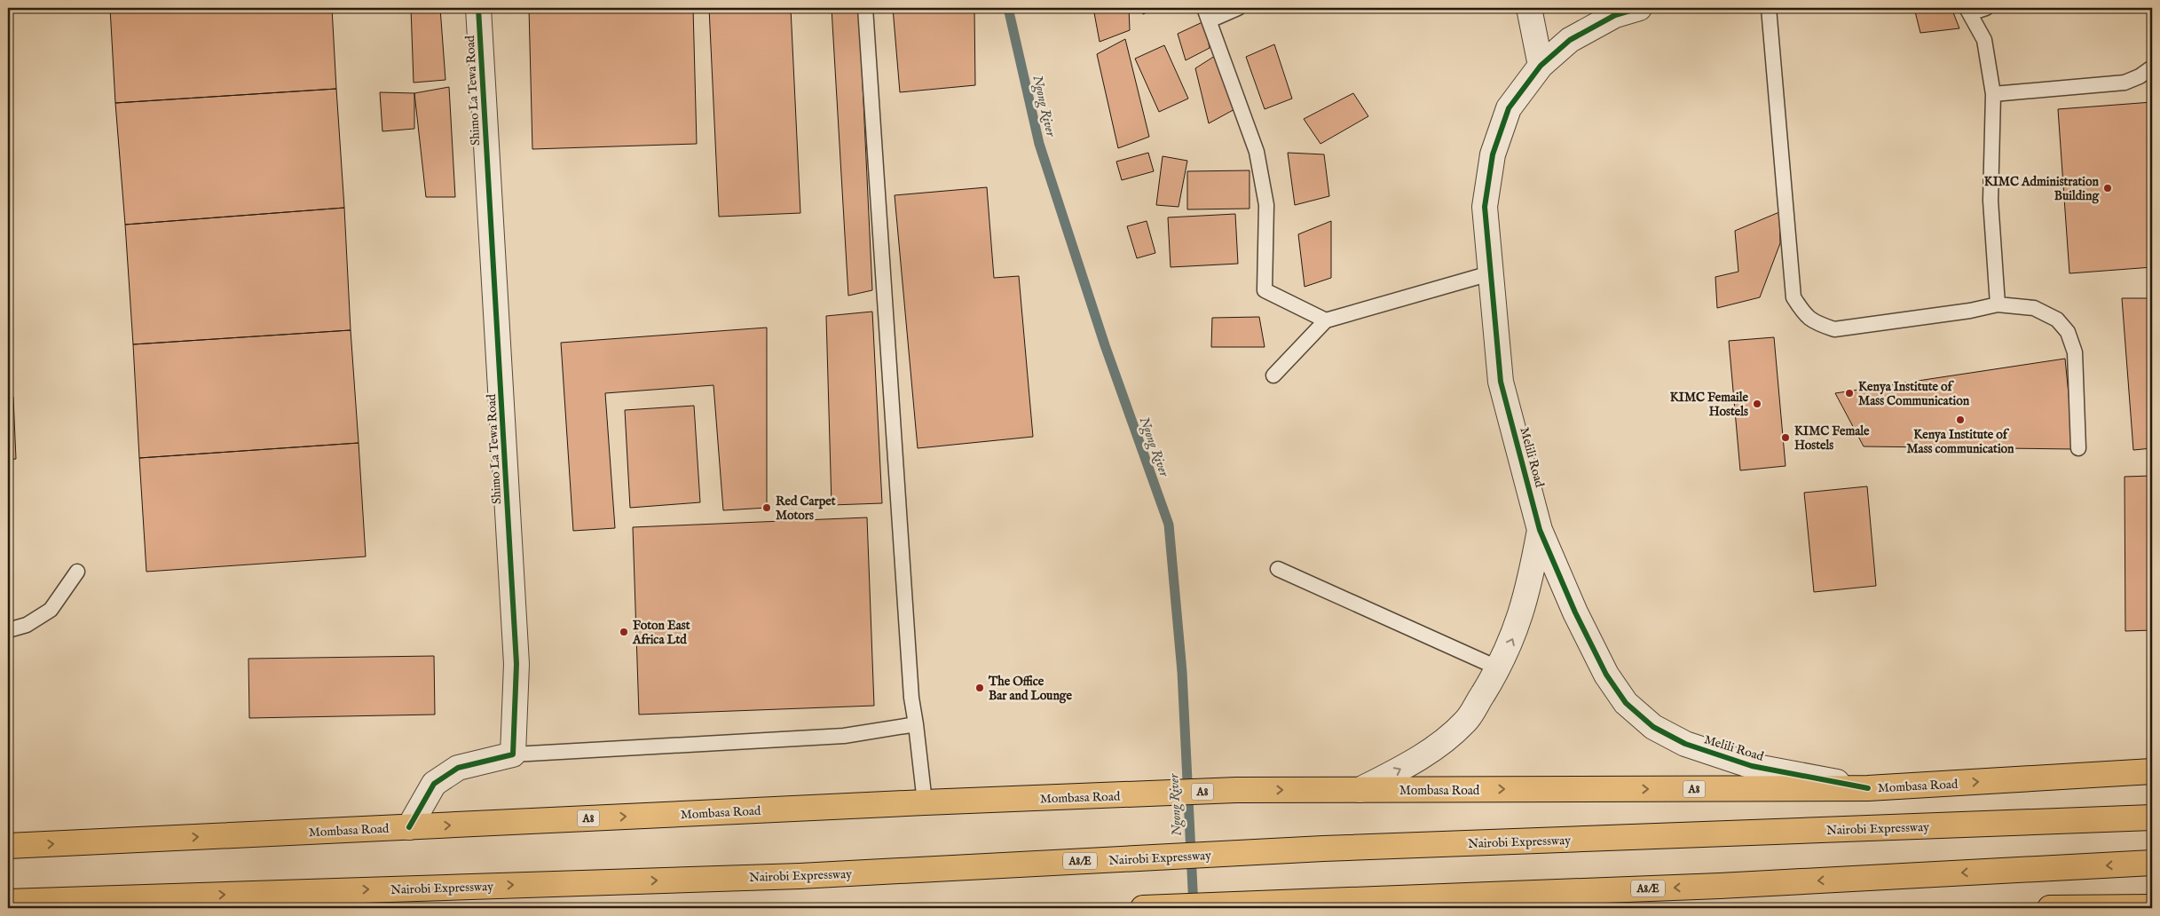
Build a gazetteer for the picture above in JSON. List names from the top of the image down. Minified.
{"streets":{"highway":["Mombasa Road","A8","Nairobi Expressway","A8/E"],"street":["Shimo La Tewa Road","Melili Road"]},"crossings":[["Melili Road","Mombasa Road"]],"water":["Ngong River"],"places":["KIMC Administration Building","Kenya Institute of Mass Communication","KIMC Femaile Hostels","Kenya Institute of Mass communication","KIMC Female Hostels","Red Carpet Motors","Foton East Africa Ltd","The Office Bar and Lounge"]}
